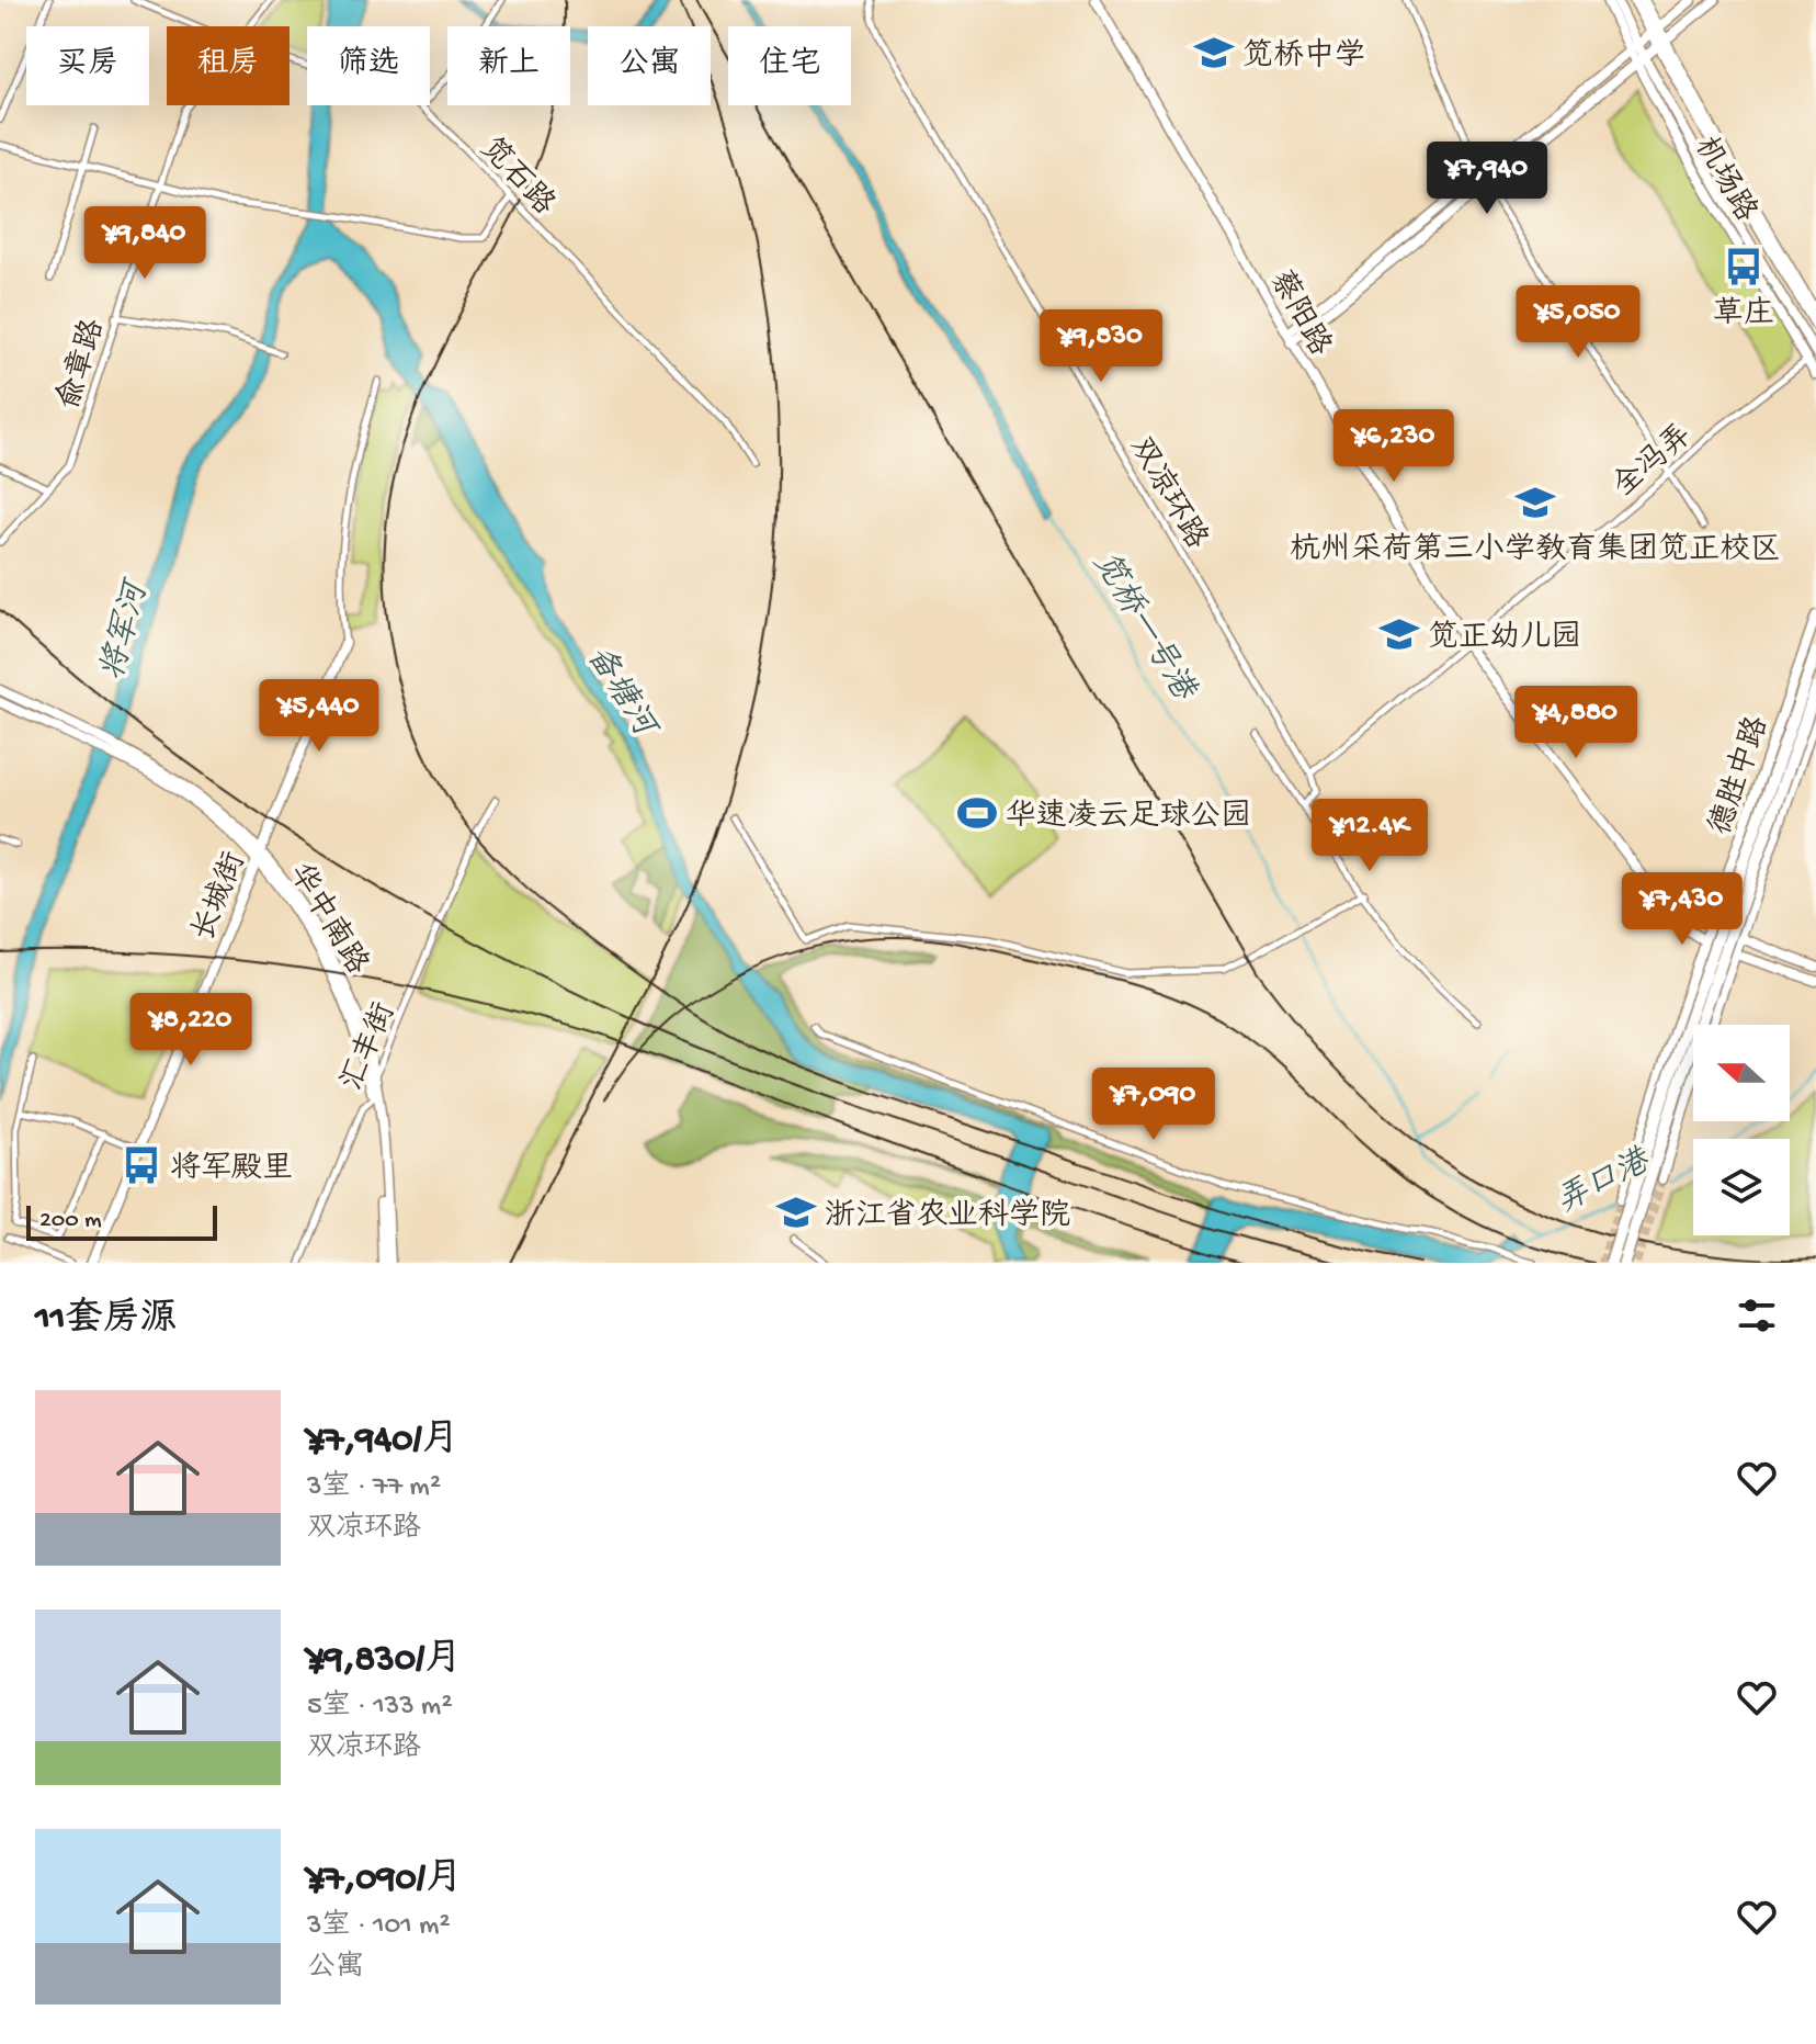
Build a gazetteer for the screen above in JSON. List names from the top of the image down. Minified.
{"streets":{"main road":["机场路","蔡阳路","德胜中路","长城街","华中南路"],"street":["笕石路","俞章路","全冯弄","双凉环路","汇丰街"]},"crossings":[["机场路","全冯弄"],["蔡阳路","全冯弄"],["蔡阳路","德胜中路"],["全冯弄","双凉环路"],["长城街","华中南路"],["华中南路","汇丰街"]],"water":["笕桥一号港","将军河","备塘河","弄口港"],"places":{"school or university":["笕桥中学","杭州采荷第三小学教育集团笕正校区","笕正幼儿园","浙江省农业科学院"],"bus stop":["草庄","将军殿里"],"sports":["华速凌云足球公园"]},"scale_bar":"200 m","north":"left","page":{"chip":["买房","租房","筛选","新上","公寓","住宅"],"price":["¥7,940","¥9,840","¥5,050","¥9,830","¥6,230","¥5,440","¥4,880","¥12.4K","¥7,430","¥8,220","¥7,090"],"scale":"200 m","heading":"11套房源","list":[{"name":"¥7,940/月","note":"3室 · 77 m² · 双凉环路"},{"name":"¥9,830/月","note":"5室 · 133 m² · 双凉环路"},{"name":"¥7,090/月","note":"3室 · 101 m² · 公寓"}]}}
